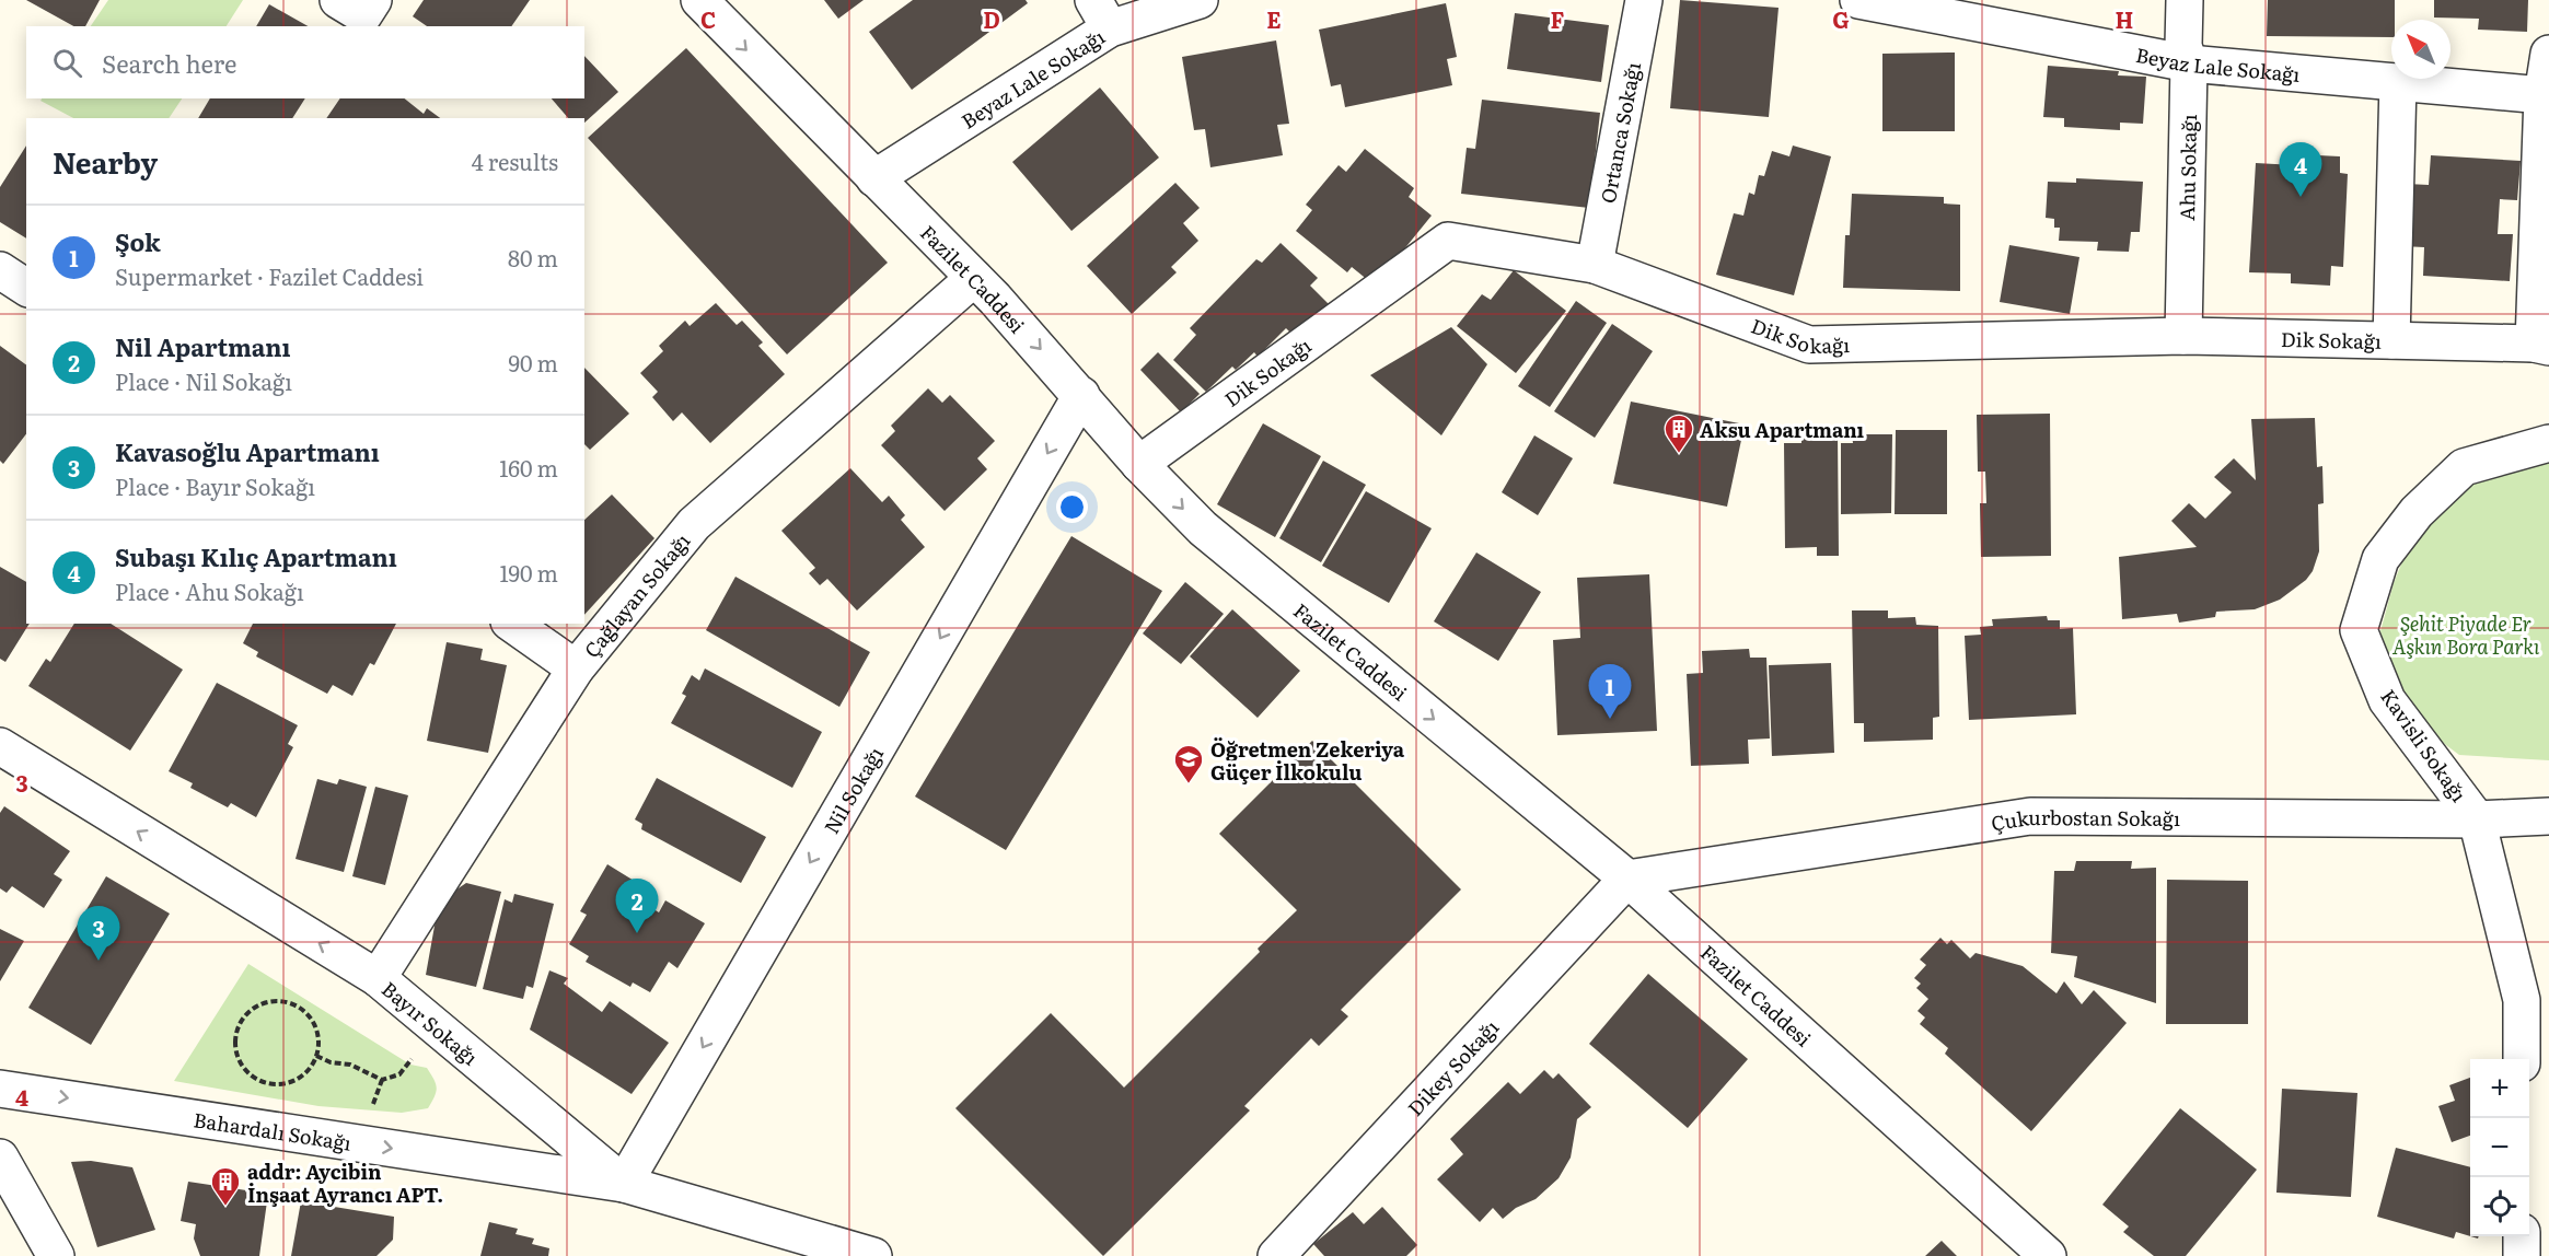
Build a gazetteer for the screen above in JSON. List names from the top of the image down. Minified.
{"streets":{"street":["Beyaz Lale Sokağı","Ortanca Sokağı","Ahu Sokağı","Fazilet Caddesi","Dik Sokağı","Çağlayan Sokağı","Kavisli Sokağı","Nil Sokağı","Çukurbostan Sokağı","Bayır Sokağı","Dikey Sokağı","Bahardalı Sokağı"]},"crossings":[["Beyaz Lale Sokağı","Ahu Sokağı"],["Beyaz Lale Sokağı","Fazilet Caddesi"],["Ortanca Sokağı","Dik Sokağı"],["Ahu Sokağı","Dik Sokağı"],["Fazilet Caddesi","Dik Sokağı"],["Fazilet Caddesi","Çağlayan Sokağı"],["Fazilet Caddesi","Nil Sokağı"],["Fazilet Caddesi","Çukurbostan Sokağı"],["Fazilet Caddesi","Dikey Sokağı"],["Çağlayan Sokağı","Bayır Sokağı"],["Kavisli Sokağı","Çukurbostan Sokağı"],["Nil Sokağı","Bayır Sokağı"],["Nil Sokağı","Bahardalı Sokağı"],["Çukurbostan Sokağı","Dikey Sokağı"],["Bayır Sokağı","Bahardalı Sokağı"]],"one_way":["Fazilet Caddesi","Nil Sokağı","Bayır Sokağı","Bahardalı Sokağı"],"parks":["Şehit Piyade Er Aşkın Bora Parkı"],"places":{"building":["Aksu Apartmanı","addr: Aycibin İnşaat Ayrancı APT."],"school or university":["Öğretmen Zekeriya Güçer İlkokulu"]},"north":"top left","page":{"search":"Search here","heading":["Nearby","4 results"],"pins":["4","1","2","3"],"list":[{"mark":"1","name":"Şok","note":"Supermarket · Fazilet Caddesi","value":"80 m"},{"mark":"2","name":"Nil Apartmanı","note":"Place · Nil Sokağı","value":"90 m"},{"mark":"3","name":"Kavasoğlu Apartmanı","note":"Place · Bayır Sokağı","value":"160 m"},{"mark":"4","name":"Subaşı Kılıç Apartmanı","note":"Place · Ahu Sokağı","value":"190 m"}],"map_buttons":["+","−"]},"grid":{"columns":["C","D","E","F","G","H"],"rows":["3","4"]}}
